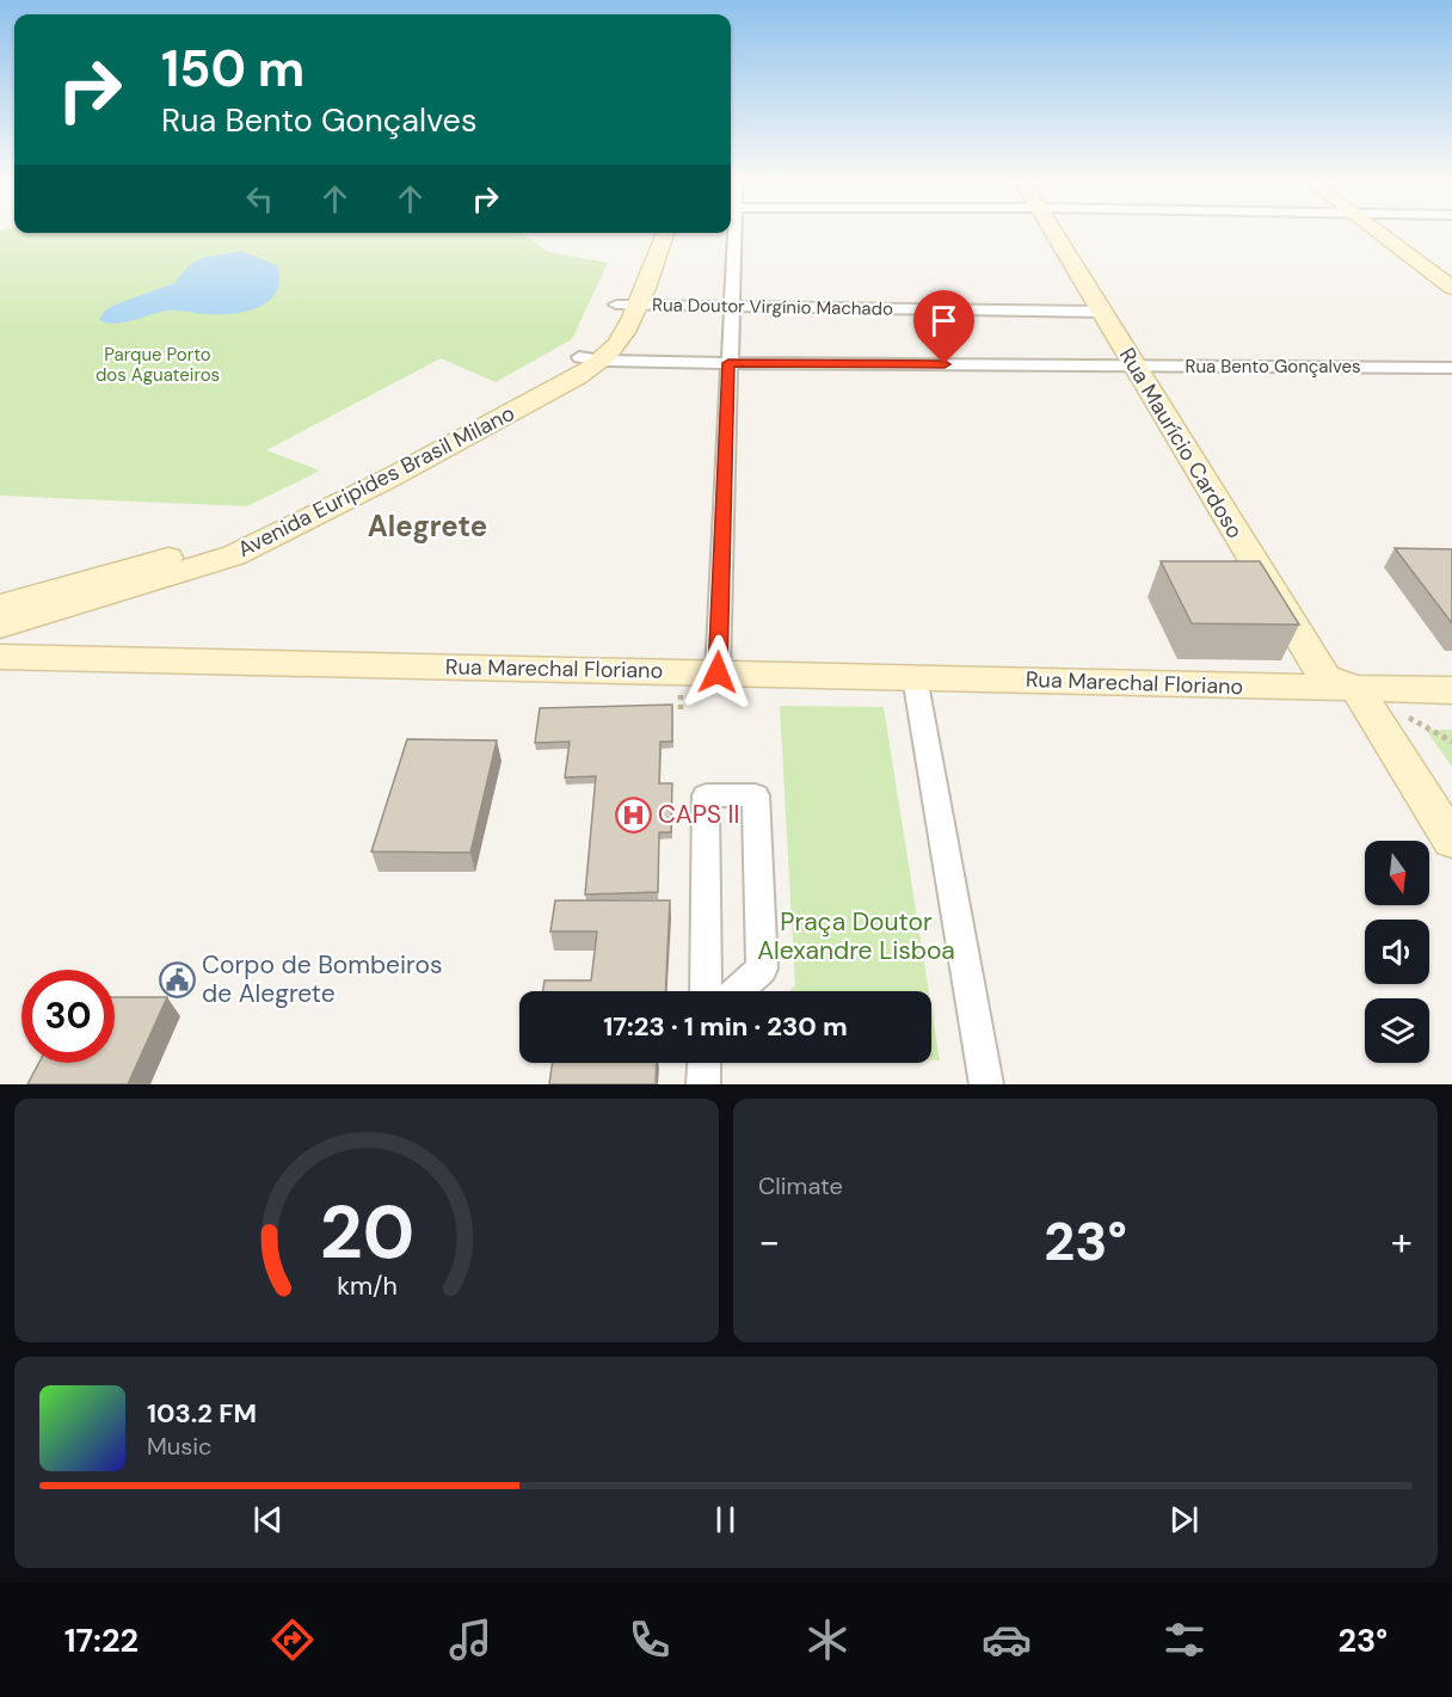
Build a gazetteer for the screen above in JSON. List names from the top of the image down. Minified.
{"streets":{"main road":["Rua Maurício Cardoso","Avenida Euripides Brasil Milano","Rua Marechal Floriano"],"street":["Rua Doutor Virgínio Machado","Rua Bento Gonçalves"]},"crossings":[["Rua Doutor Virgínio Machado","Rua Maurício Cardoso"],["Rua Doutor Virgínio Machado","Avenida Euripides Brasil Milano"],["Rua Bento Gonçalves","Rua Maurício Cardoso"],["Rua Bento Gonçalves","Avenida Euripides Brasil Milano"],["Rua Maurício Cardoso","Rua Marechal Floriano"]],"districts":["Alegrete"],"parks":["Parque Porto dos Aguateiros","Praça Doutor Alexandre Lisboa"],"places":{"hospital":["CAPS II"],"public building":["Corpo de Bombeiros de Alegrete"]},"north":"bottom","page":{"turn":["150 m","Rua Bento Gonçalves"],"limit":"30","trip":"17:23 · 1 min · 230 m","tile":"Climate","heat":["−","23°","+"],"song":["103.2 FM","Music"],"tabs":["17:22","23°"],"gauge":["20","km/h"]}}
